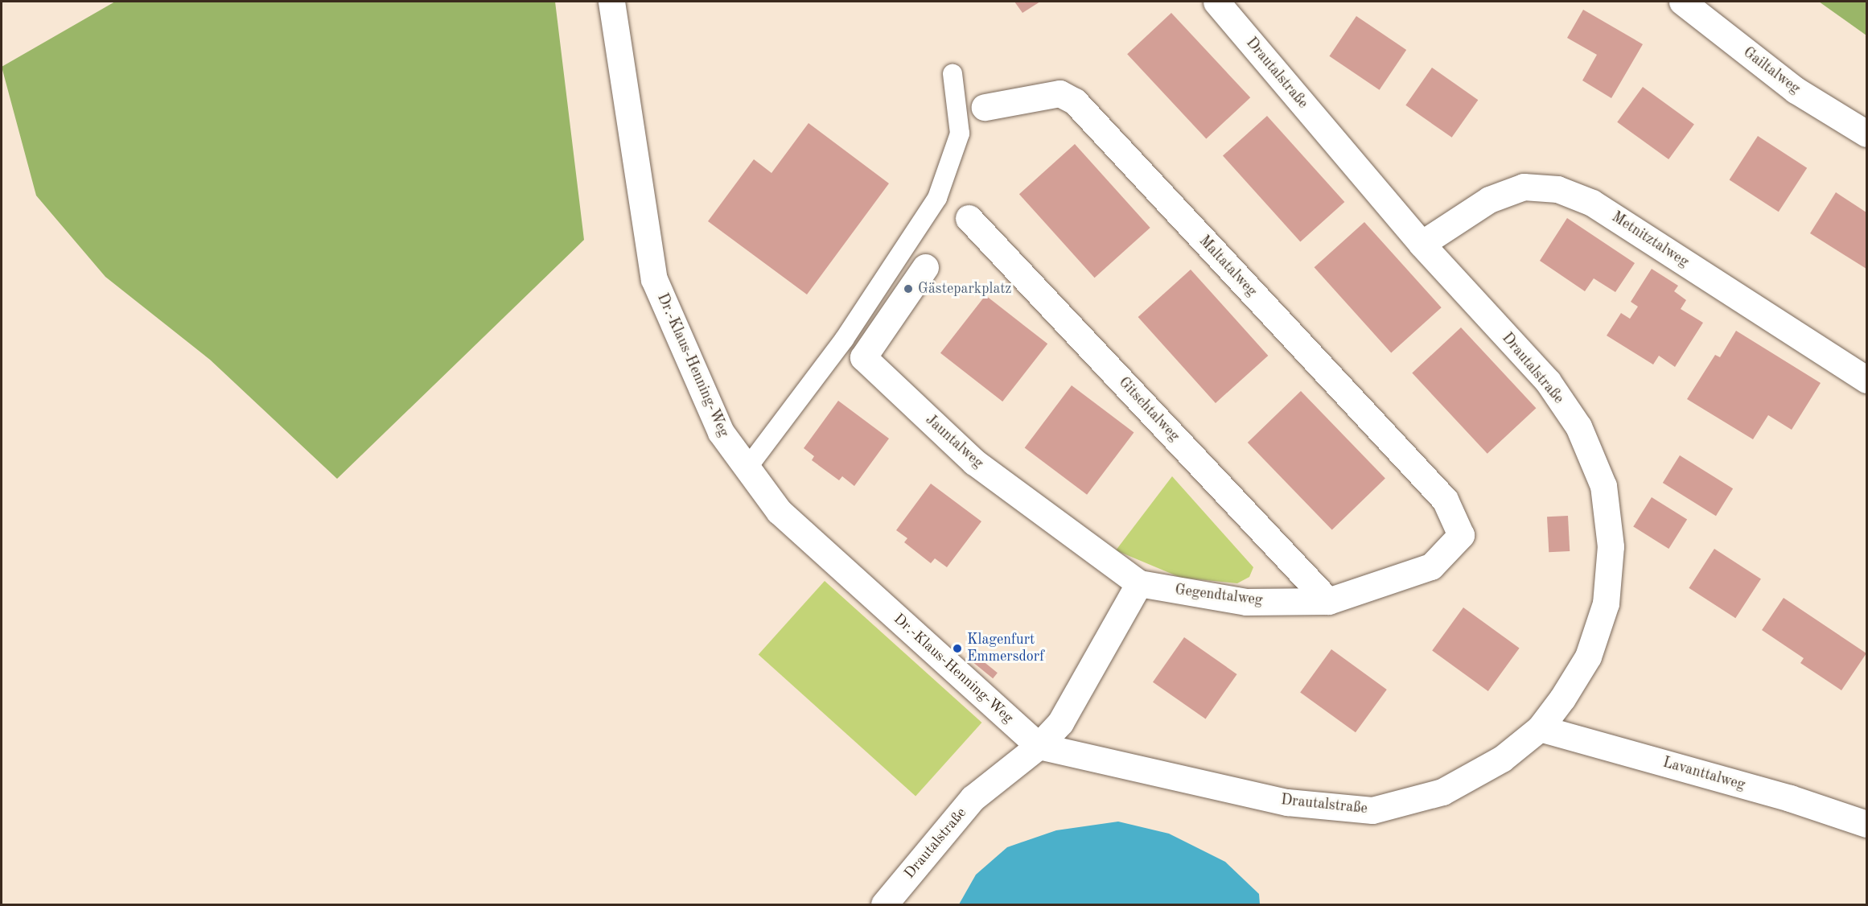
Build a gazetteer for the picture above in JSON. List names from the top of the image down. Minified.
{"streets":{"street":["Gailtalweg","Drautalstraße","Metnitztalweg","Maltatalweg","Dr.-Klaus-Henning-Weg","Gitschtalweg","Jauntalweg","Gegendtalweg","Lavanttalweg"]},"crossings":[["Drautalstraße","Metnitztalweg"],["Drautalstraße","Dr.-Klaus-Henning-Weg"],["Drautalstraße","Lavanttalweg"],["Maltatalweg","Gegendtalweg"],["Gitschtalweg","Gegendtalweg"],["Jauntalweg","Gegendtalweg"]],"places":["Gästeparkplatz","Klagenfurt Emmersdorf"]}
